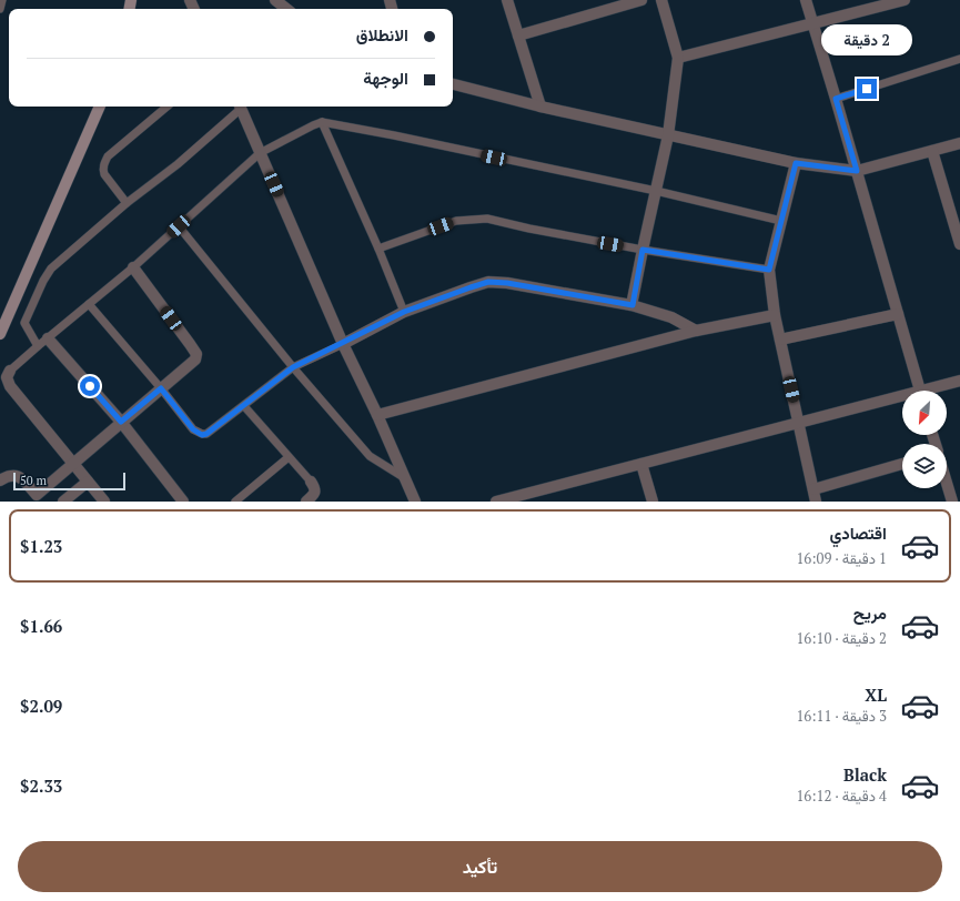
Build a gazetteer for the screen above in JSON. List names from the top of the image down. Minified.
{"scale_bar":"50 m","north":"bottom left","page":{"banner":["الانطلاق","الوجهة"],"bubble":"2 دقيقة","scale":"50 m","list":[{"name":"اقتصادي","note":"1 دقيقة · 16:09","value":"$1.23"},{"name":"مريح","note":"2 دقيقة · 16:10","value":"$1.66"},{"name":"XL","note":"3 دقيقة · 16:11","value":"$2.09"},{"name":"Black","note":"4 دقيقة · 16:12","value":"$2.33"}],"buttons":"تأكيد"}}
